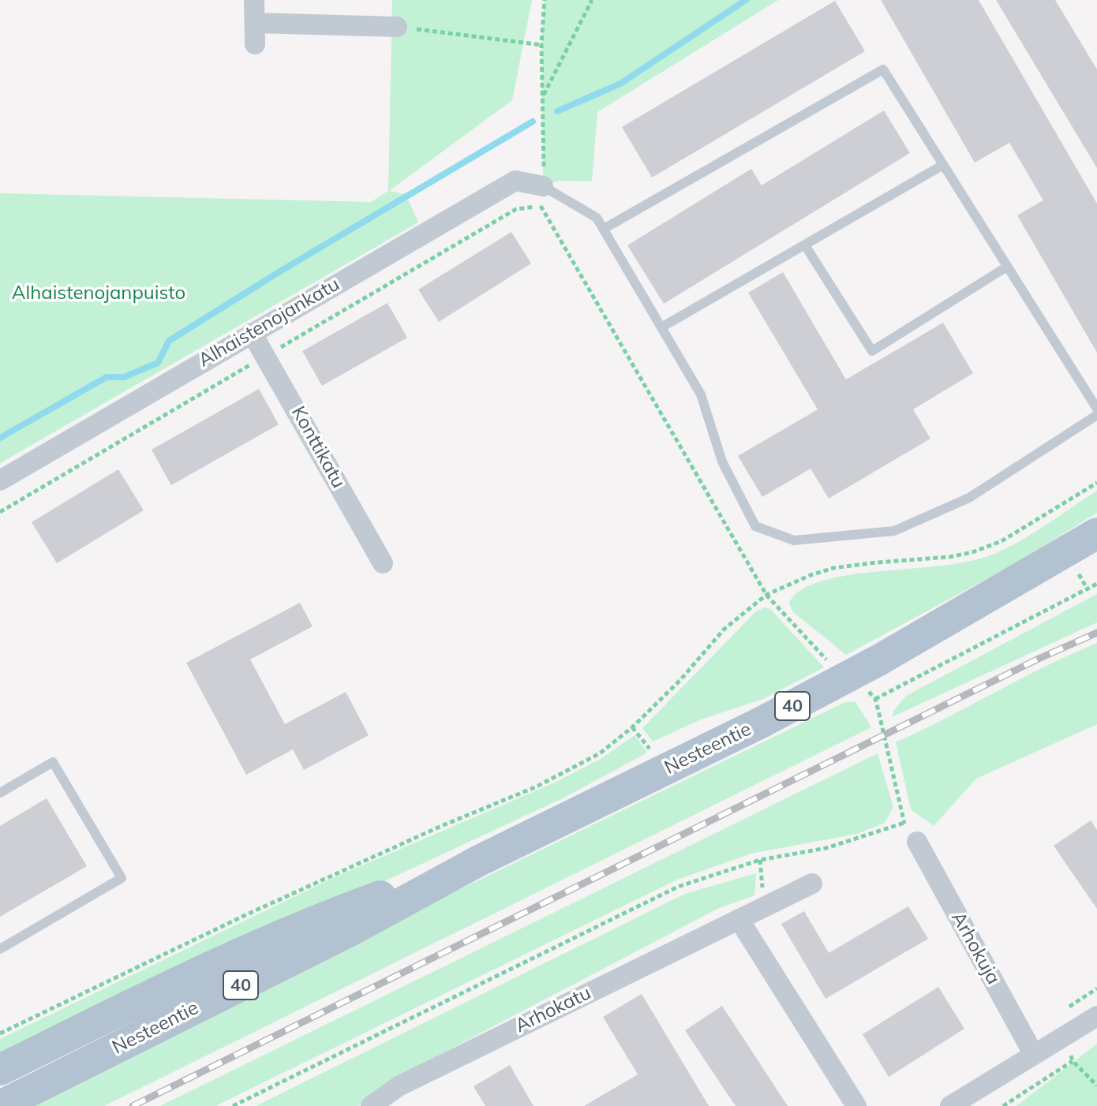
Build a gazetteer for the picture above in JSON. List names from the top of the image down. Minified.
{"streets":{"main road":["40","Nesteentie"],"street":["Alhaistenojankatu","Konttikatu","Arhokuja","Arhokatu"]},"crossings":[["Alhaistenojankatu","Konttikatu"]],"parks":["Alhaistenojanpuisto"]}
